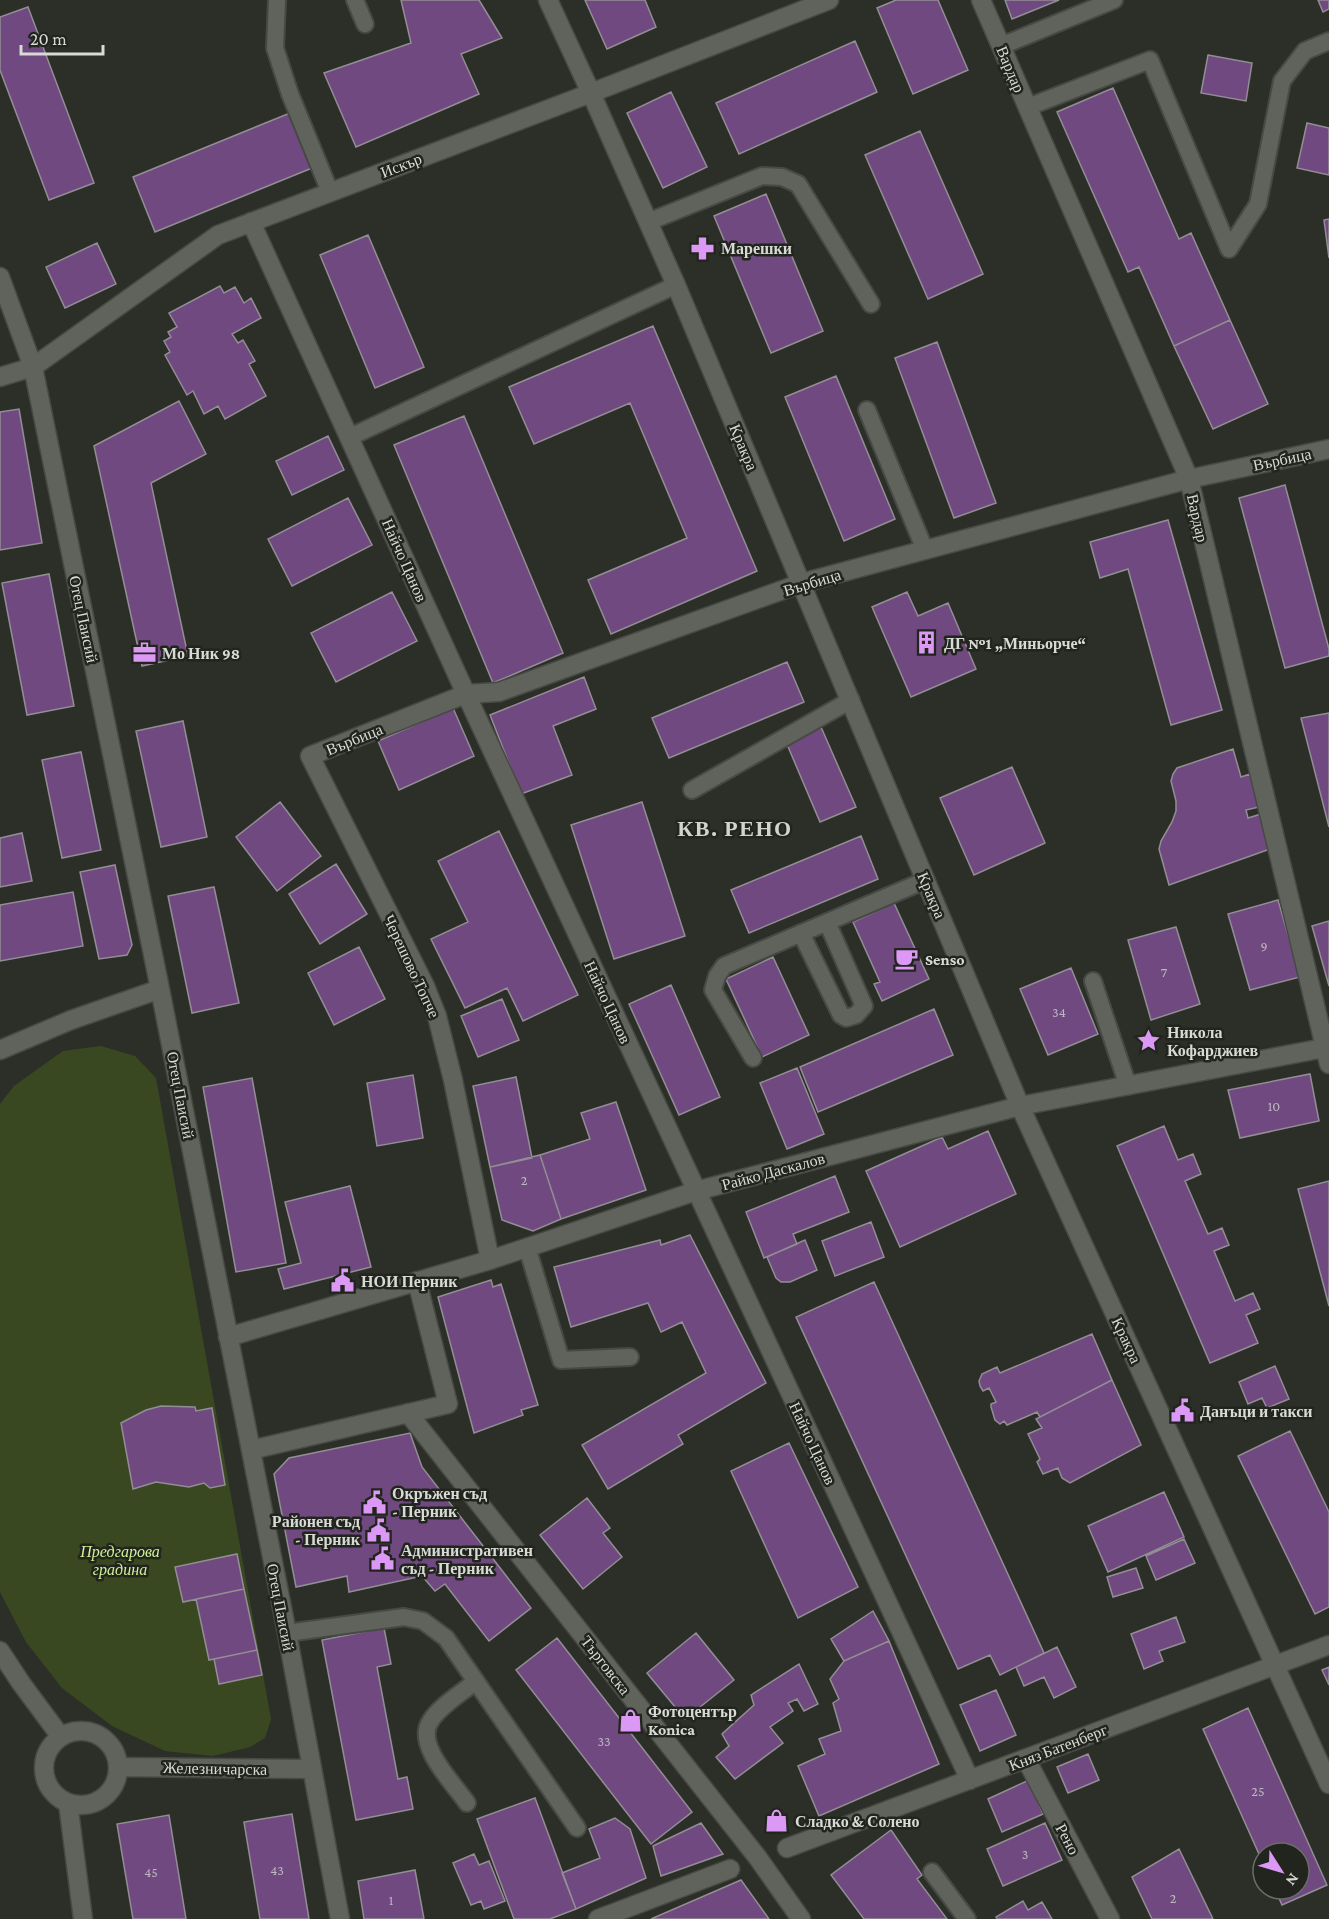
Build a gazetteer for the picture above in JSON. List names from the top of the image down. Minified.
{"streets":{"street":["Вардар","Искър","Кракра","Върбица","Найчо Цанов","Отец Паисий","Черешово Топче","Райко Даскалов","Търговска","Княз Батенберг","Железничарска","Рено"]},"crossings":[["Вардар","Върбица"],["Вардар","Райко Даскалов"],["Искър","Кракра"],["Искър","Найчо Цанов"],["Искър","Отец Паисий"],["Кракра","Върбица"],["Кракра","Райко Даскалов"],["Кракра","Княз Батенберг"],["Върбица","Найчо Цанов"],["Върбица","Черешово Топче"],["Найчо Цанов","Райко Даскалов"],["Найчо Цанов","Княз Батенберг"],["Отец Паисий","Райко Даскалов"],["Отец Паисий","Железничарска"],["Черешово Топче","Райко Даскалов"],["Княз Батенберг","Рено"]],"districts":["КВ. РЕНО"],"parks":["Предгарова градина"],"places":{"pharmacy":["Марешки"],"building":["ДГ №1 „Миньорче“"],"office":["Мо Ник 98"],"cafe":["Senso"],"place":["Никола Кофарджиев"],"public building":["НОИ Перник","Данъци и такси","Окръжен съд - Перник","Районен съд - Перник","Административен съд - Перник"],"shop":["Фотоцентър Konica","Сладко & Солено"]},"house_numbers":["9","7","34","10","2","33","25","3","43","45","2","1"],"scale_bar":"20 m","north":"bottom right"}
